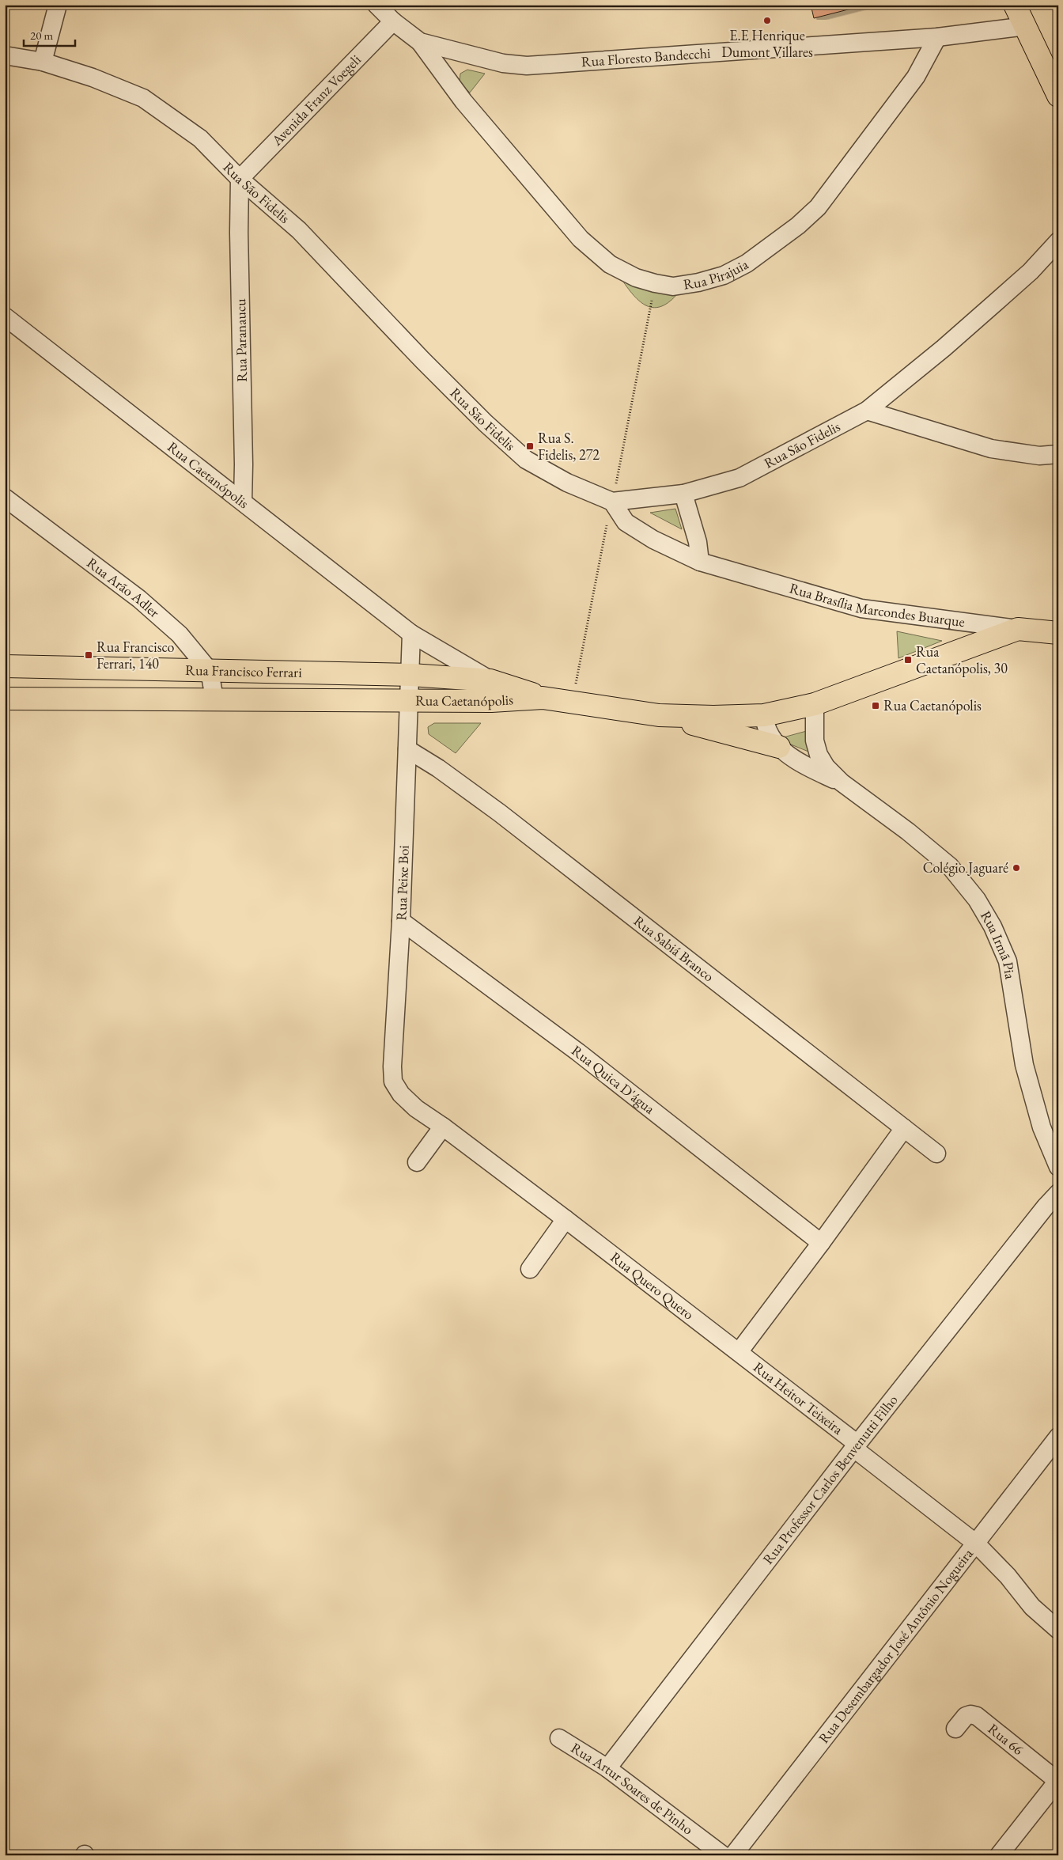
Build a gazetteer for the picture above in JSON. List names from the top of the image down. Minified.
{"streets":{"main road":["Rua Caetanópolis","Rua Brasília Marcondes Buarque","Rua Francisco Ferrari"],"street":["Rua Floresto Bandecchi","Avenida Franz Voegeli","Rua São Fidelis","Rua Pirajuia","Rua Paranaucu","Rua Arão Adler","Rua Peixe Boi","Rua Irmã Pia","Rua Sabiá Branco","Rua Quica D'água","Rua Quero Quero","Rua Heitor Teixeira","Rua Professor Carlos Benvenutti Filho","Rua Desembargador José Antônio Nogueira","Rua 66","Rua Artur Soares de Pinho"]},"crossings":[["Rua Floresto Bandecchi","Avenida Franz Voegeli"],["Rua Floresto Bandecchi","Rua Pirajuia"],["Avenida Franz Voegeli","Rua São Fidelis"],["Avenida Franz Voegeli","Rua Paranaucu"],["Rua São Fidelis","Rua Paranaucu"],["Rua São Fidelis","Rua Brasília Marcondes Buarque"],["Rua Paranaucu","Rua Caetanópolis"],["Rua Caetanópolis","Rua Brasília Marcondes Buarque"],["Rua Caetanópolis","Rua Francisco Ferrari"],["Rua Caetanópolis","Rua Peixe Boi"],["Rua Caetanópolis","Rua Irmã Pia"],["Rua Arão Adler","Rua Francisco Ferrari"],["Rua Francisco Ferrari","Rua Peixe Boi"],["Rua Peixe Boi","Rua Sabiá Branco"],["Rua Peixe Boi","Rua Quica D'água"],["Rua Peixe Boi","Rua Quero Quero"],["Rua Quero Quero","Rua Heitor Teixeira"],["Rua Heitor Teixeira","Rua Professor Carlos Benvenutti Filho"],["Rua Heitor Teixeira","Rua Desembargador José Antônio Nogueira"],["Rua Professor Carlos Benvenutti Filho","Rua Artur Soares de Pinho"]],"places":{"other":["E.E Henrique Dumont Villares","Colégio Jaguaré"],"transit":["Rua S. Fidelis, 272","Rua Francisco Ferrari, 140","Rua Caetanópolis, 30","Rua Caetanópolis"]},"scale_bar":"20 m"}
